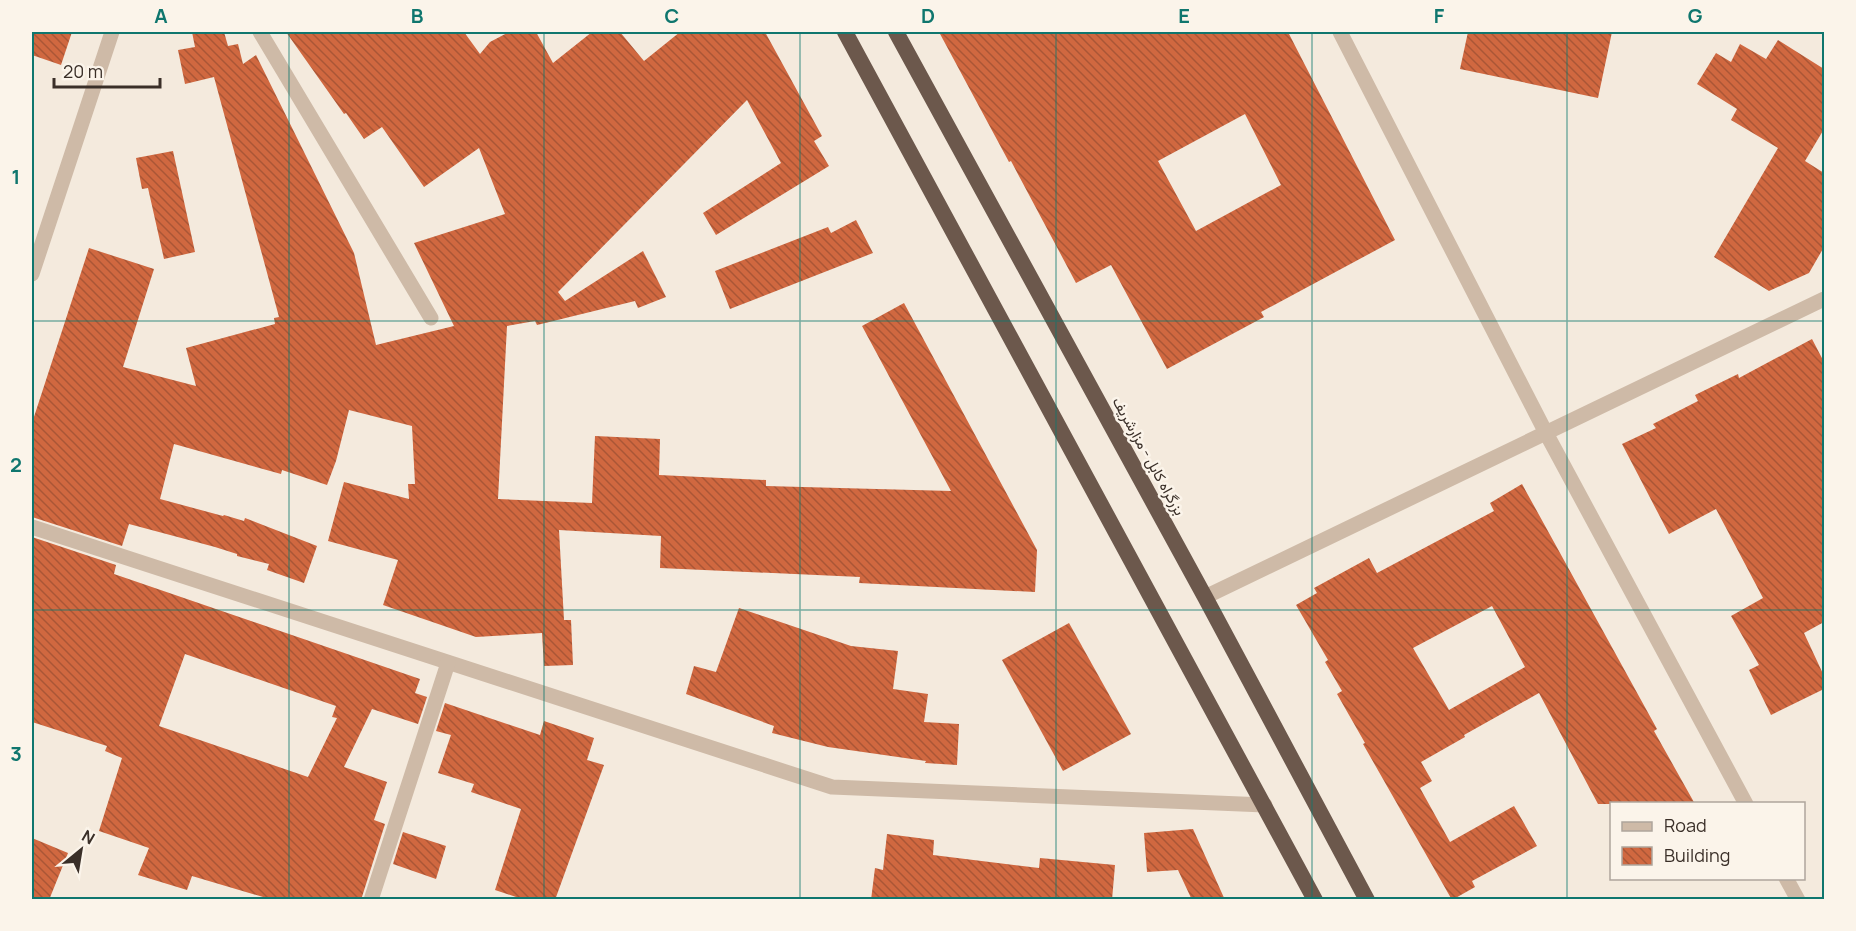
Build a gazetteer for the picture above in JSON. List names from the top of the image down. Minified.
{"streets":{"highway":["بزرگراه کابل - مزارشریف"]},"legend":["Road","Building"],"scale_bar":"20 m","north":"top right","grid":{"columns":["A","B","C","D","E","F","G"],"rows":["1","2","3"]}}
